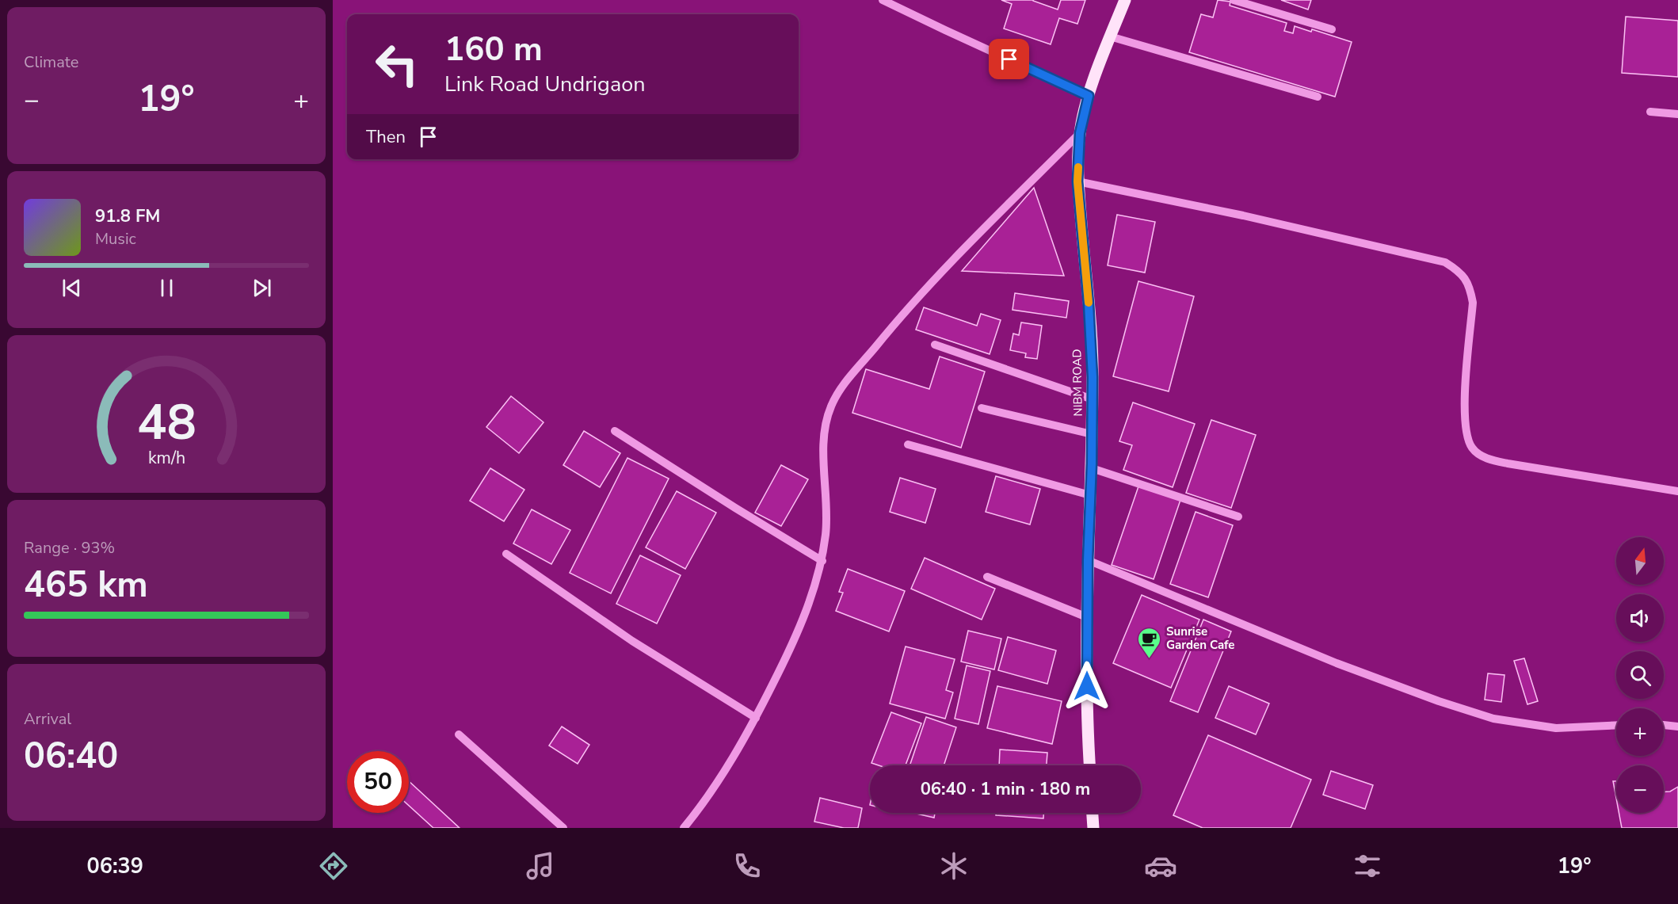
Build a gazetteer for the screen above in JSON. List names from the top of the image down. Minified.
{"streets":{"main road":["NIBM ROAD"]},"places":{"cafe":["Sunrise Garden Cafe"]},"north":"top","page":{"tile":["Climate",["Range · 93%","465 km"],["Arrival","06:40"]],"turn":["160 m","Link Road Undrigaon"],"heat":["−","19°","+"],"then":"Then","song":["91.8 FM","Music"],"map_buttons":["+","−"],"limit":"50","trip":"06:40 · 1 min · 180 m","tabs":["06:39","19°"],"gauge":["48","km/h"]}}
